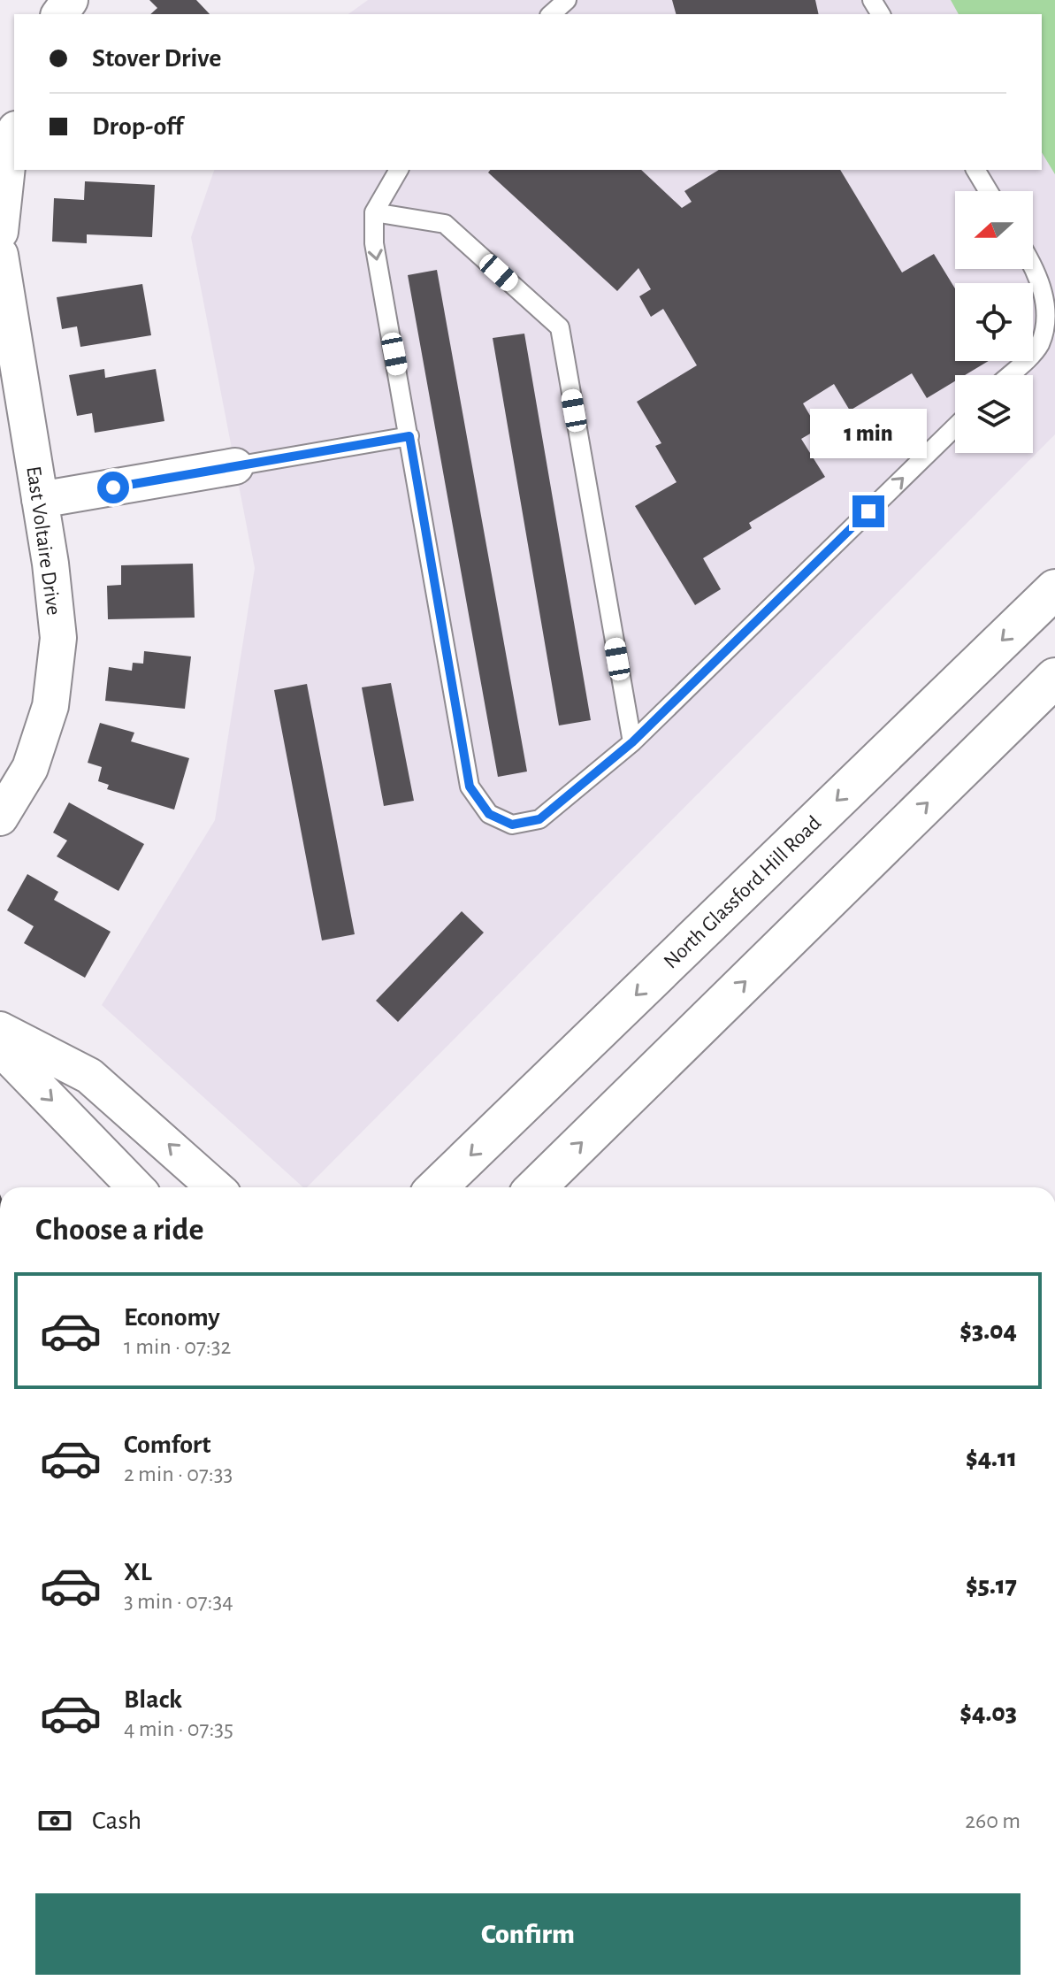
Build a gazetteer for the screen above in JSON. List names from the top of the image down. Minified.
{"streets":{"main road":["North Glassford Hill Road"],"street":["East Voltaire Drive"]},"north":"left","page":{"banner":["Stover Drive","Drop-off"],"bubble":"1 min","heading":"Choose a ride","list":[{"name":"Economy","note":"1 min · 07:32","value":"$3.04"},{"name":"Comfort","note":"2 min · 07:33","value":"$4.11"},{"name":"XL","note":"3 min · 07:34","value":"$5.17"},{"name":"Black","note":"4 min · 07:35","value":"$4.03"}],"pay":["Cash","260 m"],"buttons":"Confirm"}}
